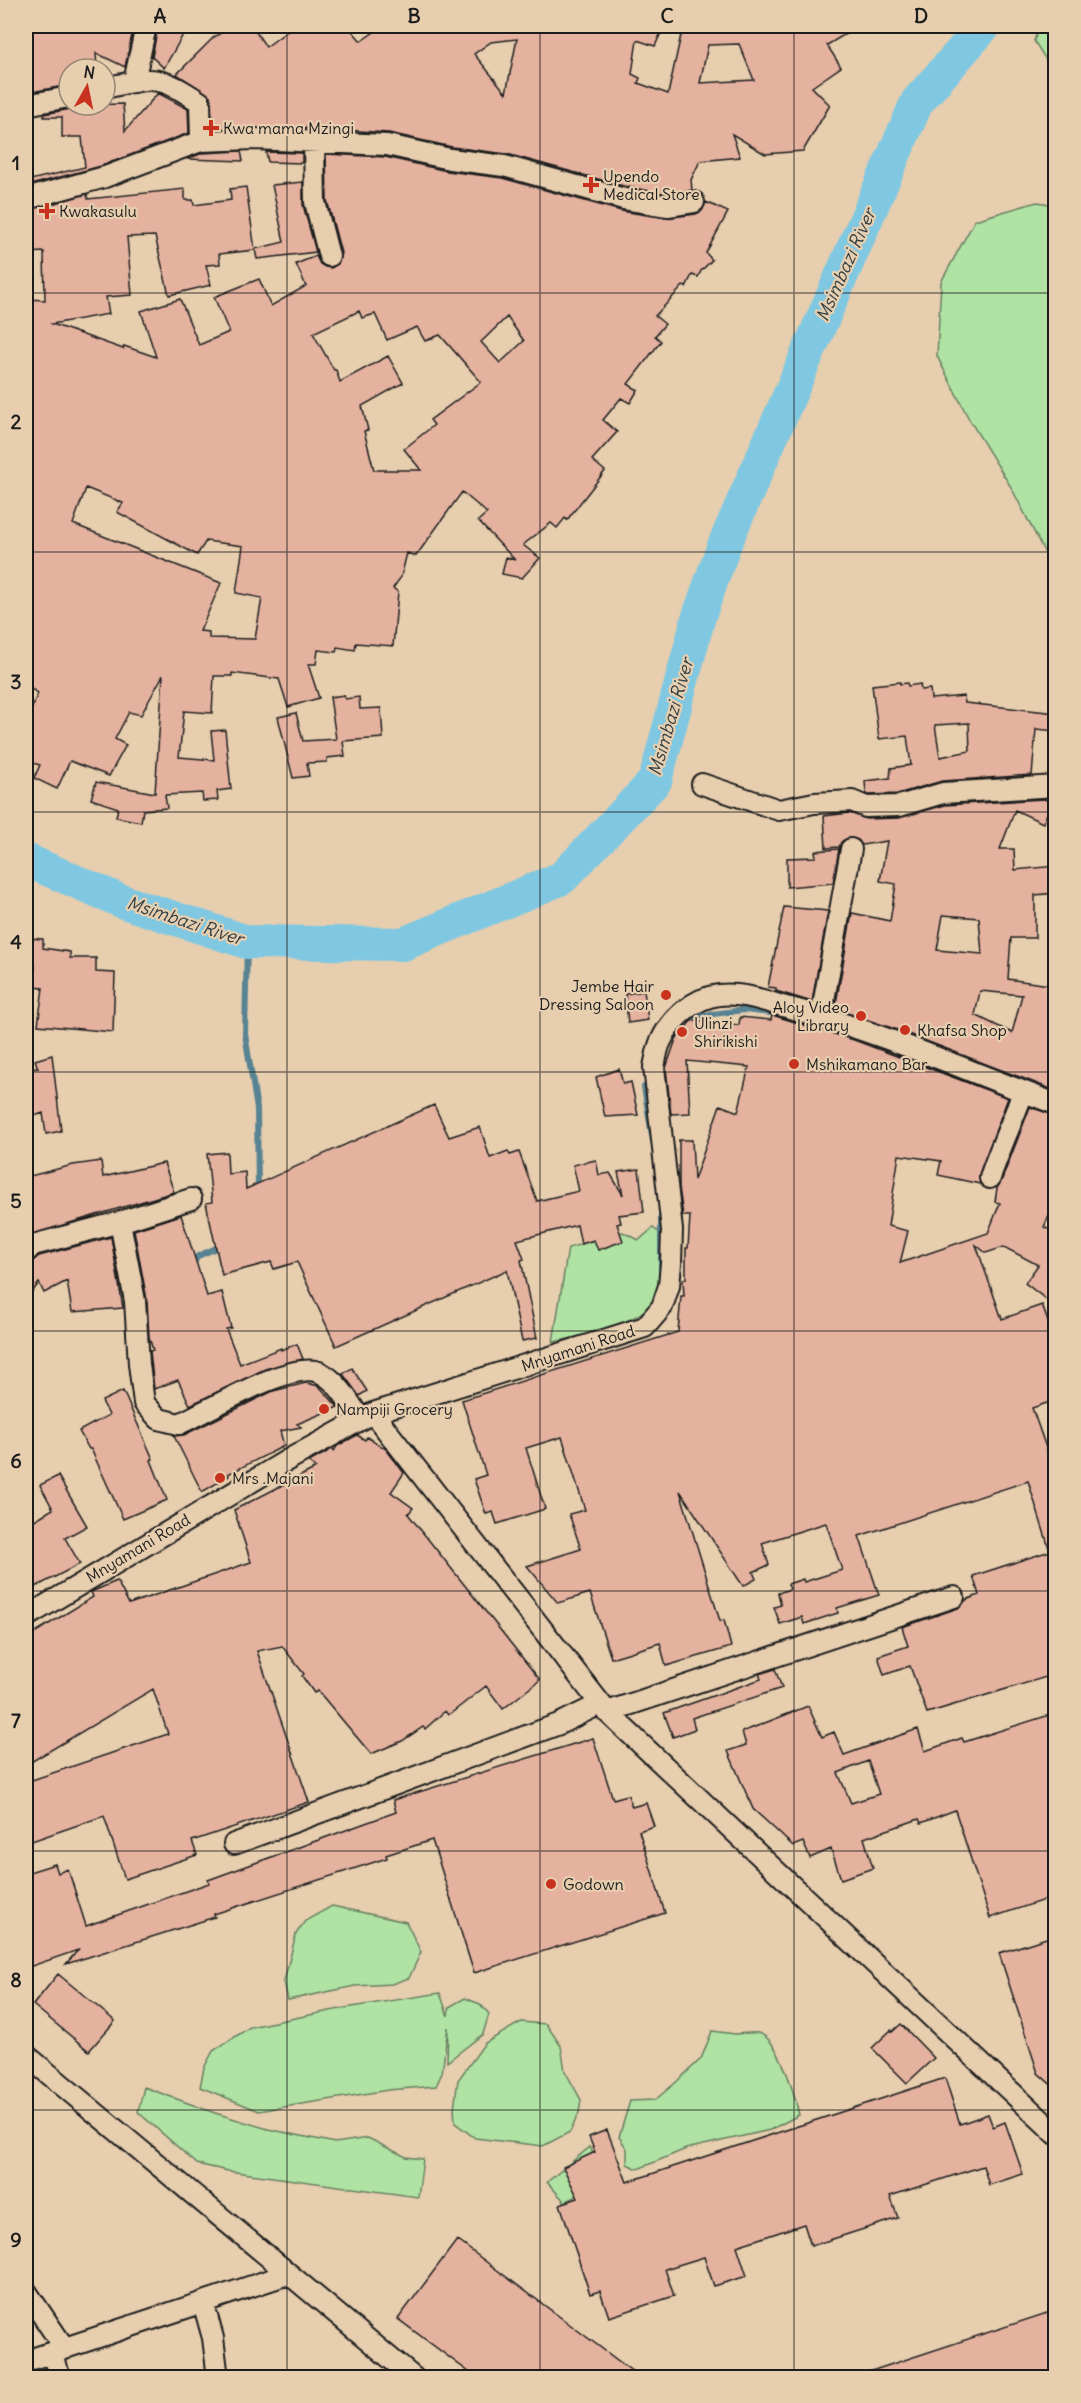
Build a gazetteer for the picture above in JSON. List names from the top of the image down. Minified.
{"streets":{"street":["Mnyamani Road"]},"water":["Msimbazi River"],"places":{"health":["Kwa mama Mzingi","Upendo Medical Store","Kwakasulu"],"other":["Jembe Hair Dressing Saloon","Aloy Video Library","Khafsa Shop","Ulinzi Shirikishi","Mshikamano Bar","Nampiji Grocery","Mrs .Majani","Godown"]},"north":"top","grid":{"columns":["A","B","C","D"],"rows":["1","2","3","4","5","6","7","8","9"]}}
